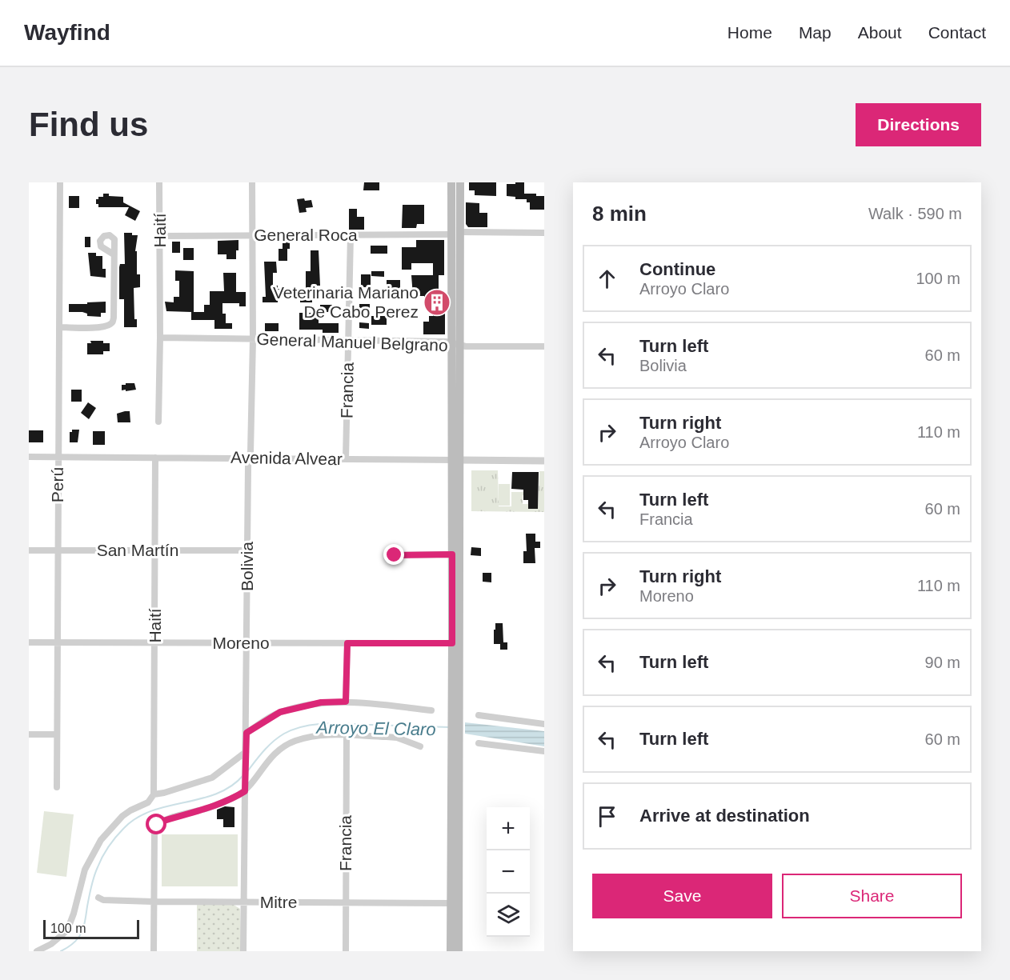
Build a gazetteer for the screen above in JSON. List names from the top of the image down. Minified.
{"streets":{"street":["Haití","General Roca","General Manuel Belgrano","Francia","Avenida Alvear","Perú","San Martín","Bolivia","Moreno","Mitre"]},"crossings":[["Haití","General Roca"],["Haití","General Manuel Belgrano"],["Haití","Avenida Alvear"],["Haití","San Martín"],["Haití","Moreno"],["General Roca","Francia"],["General Roca","Bolivia"],["General Manuel Belgrano","Francia"],["General Manuel Belgrano","Bolivia"],["Francia","Avenida Alvear"],["Francia","Mitre"],["Avenida Alvear","Perú"],["Avenida Alvear","Bolivia"],["Perú","San Martín"],["Perú","Moreno"],["San Martín","Bolivia"],["Bolivia","Moreno"],["Bolivia","Mitre"]],"water":["Arroyo El Claro"],"places":{"building":["Veterinaria Mariano De Cabo Perez"]},"scale_bar":"100 m","page":{"header":"Wayfind","nav":["Home","Map","About","Contact"],"buttons":["Directions",["Save","Share"]],"title":"Find us","heading":["8 min","Walk · 590 m"],"list":[["Continue","Arroyo Claro","100 m"],["Turn left","Bolivia","60 m"],["Turn right","Arroyo Claro","110 m"],["Turn left","Francia","60 m"],["Turn right","Moreno","110 m"],["Turn left","90 m"],["Turn left","60 m"],"Arrive at destination"],"map_buttons":["+","−"],"scale":"100 m"}}
